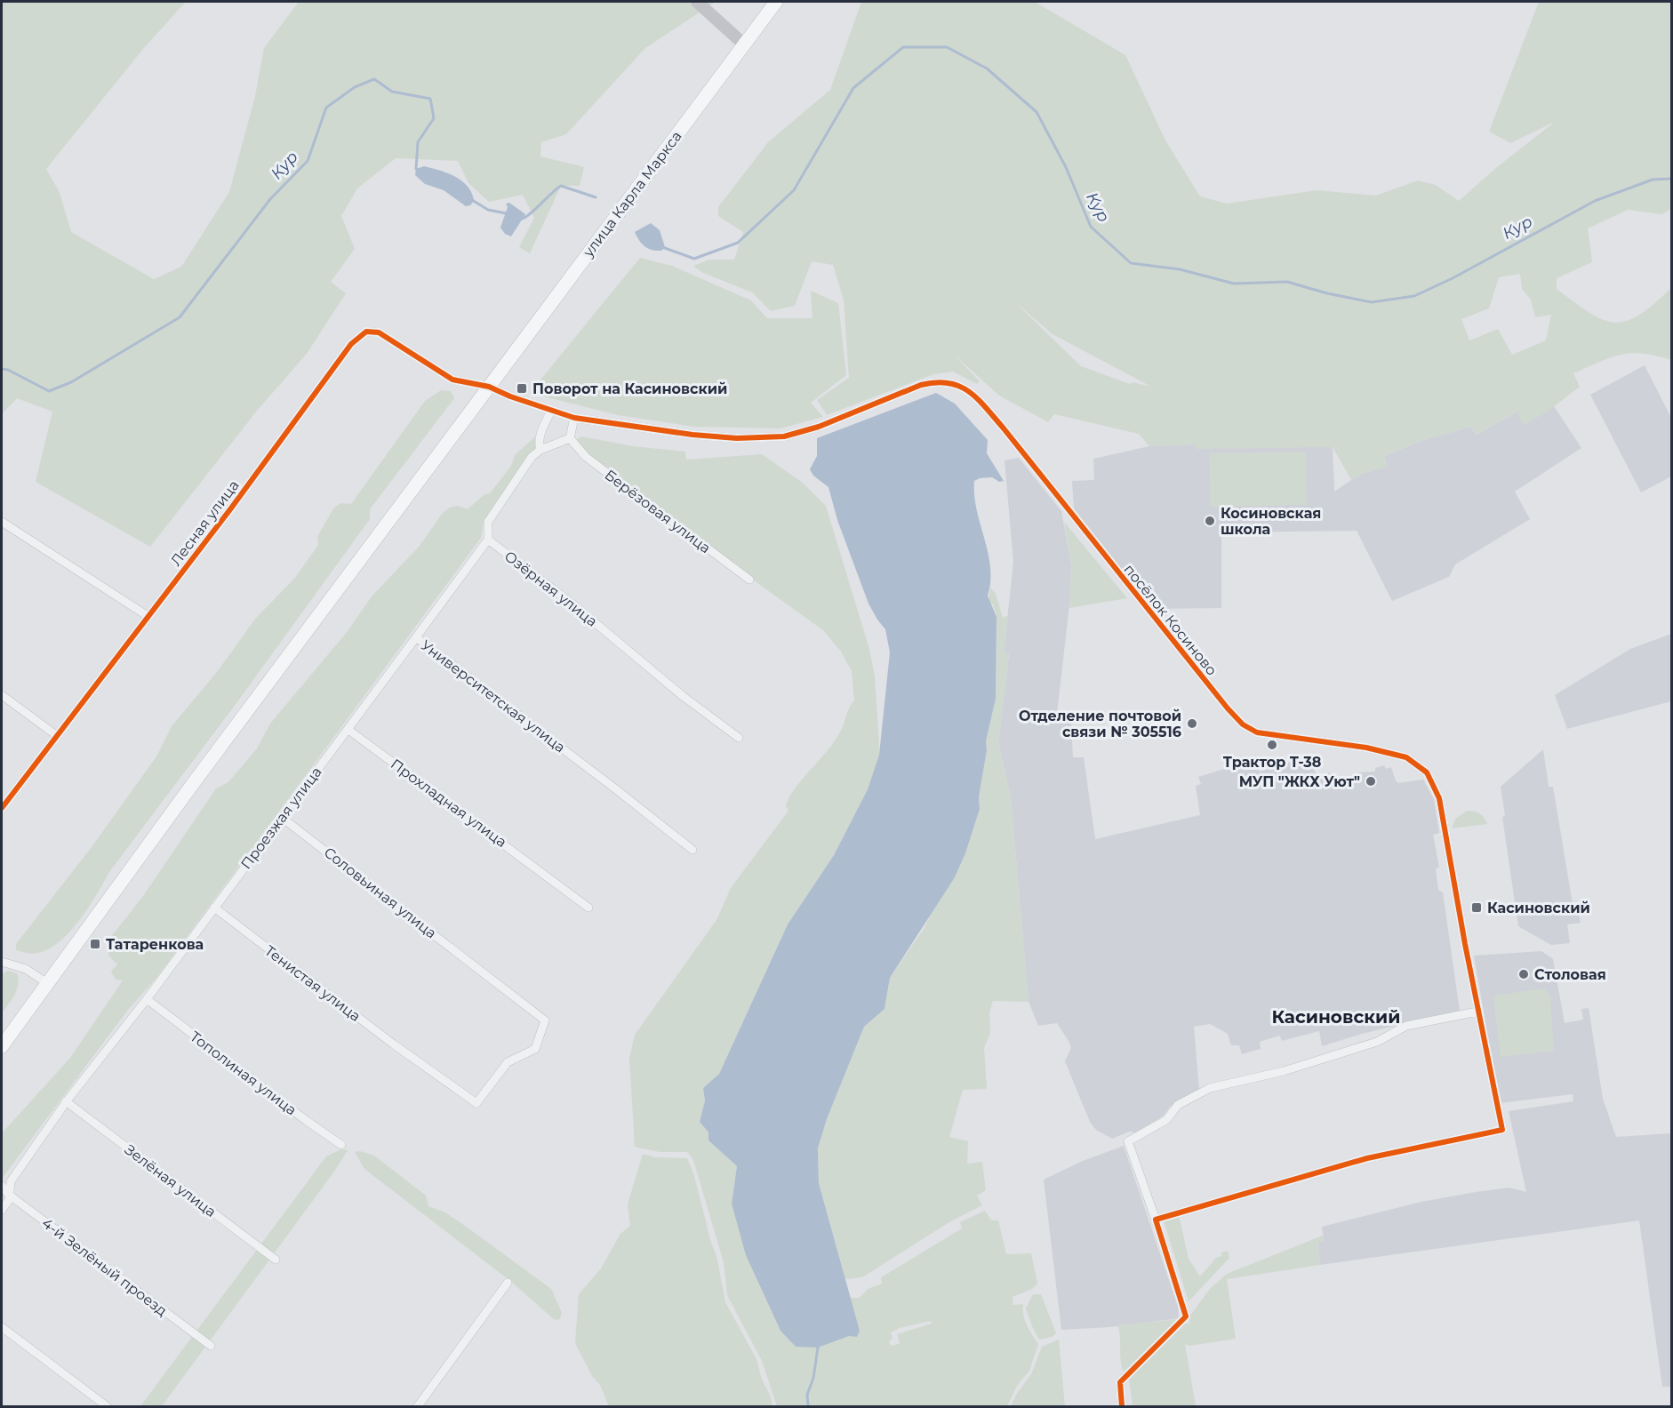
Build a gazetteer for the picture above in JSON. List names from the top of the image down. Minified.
{"streets":{"main road":["улица Карла Маркса"],"street":["Берёзовая улица","Лесная улица","Озёрная улица","посёлок Косиново","Университетская улица","Прохладная улица","Проезжая улица","Соловьиная улица","Тенистая улица","Тополиная улица","Зелёная улица","4-й Зелёный проезд"]},"crossings":[["улица Карла Маркса","посёлок Косиново"],["Лесная улица","посёлок Косиново"],["Озёрная улица","Университетская улица"],["Университетская улица","Проезжая улица"],["Прохладная улица","Проезжая улица"],["Проезжая улица","Соловьиная улица"],["Проезжая улица","Тенистая улица"],["Проезжая улица","Тополиная улица"],["Проезжая улица","Зелёная улица"],["Проезжая улица","4-й Зелёный проезд"],["Соловьиная улица","Тенистая улица"]],"districts":["Касиновский"],"water":["Кур"],"places":{"transit":["Поворот на Касиновский","Касиновский","Татаренкова"],"other":["Косиновская школа","Отделение почтовой связи № 305516","Трактор Т-38","МУП \"ЖКХ Уют\"","Столовая"]}}
